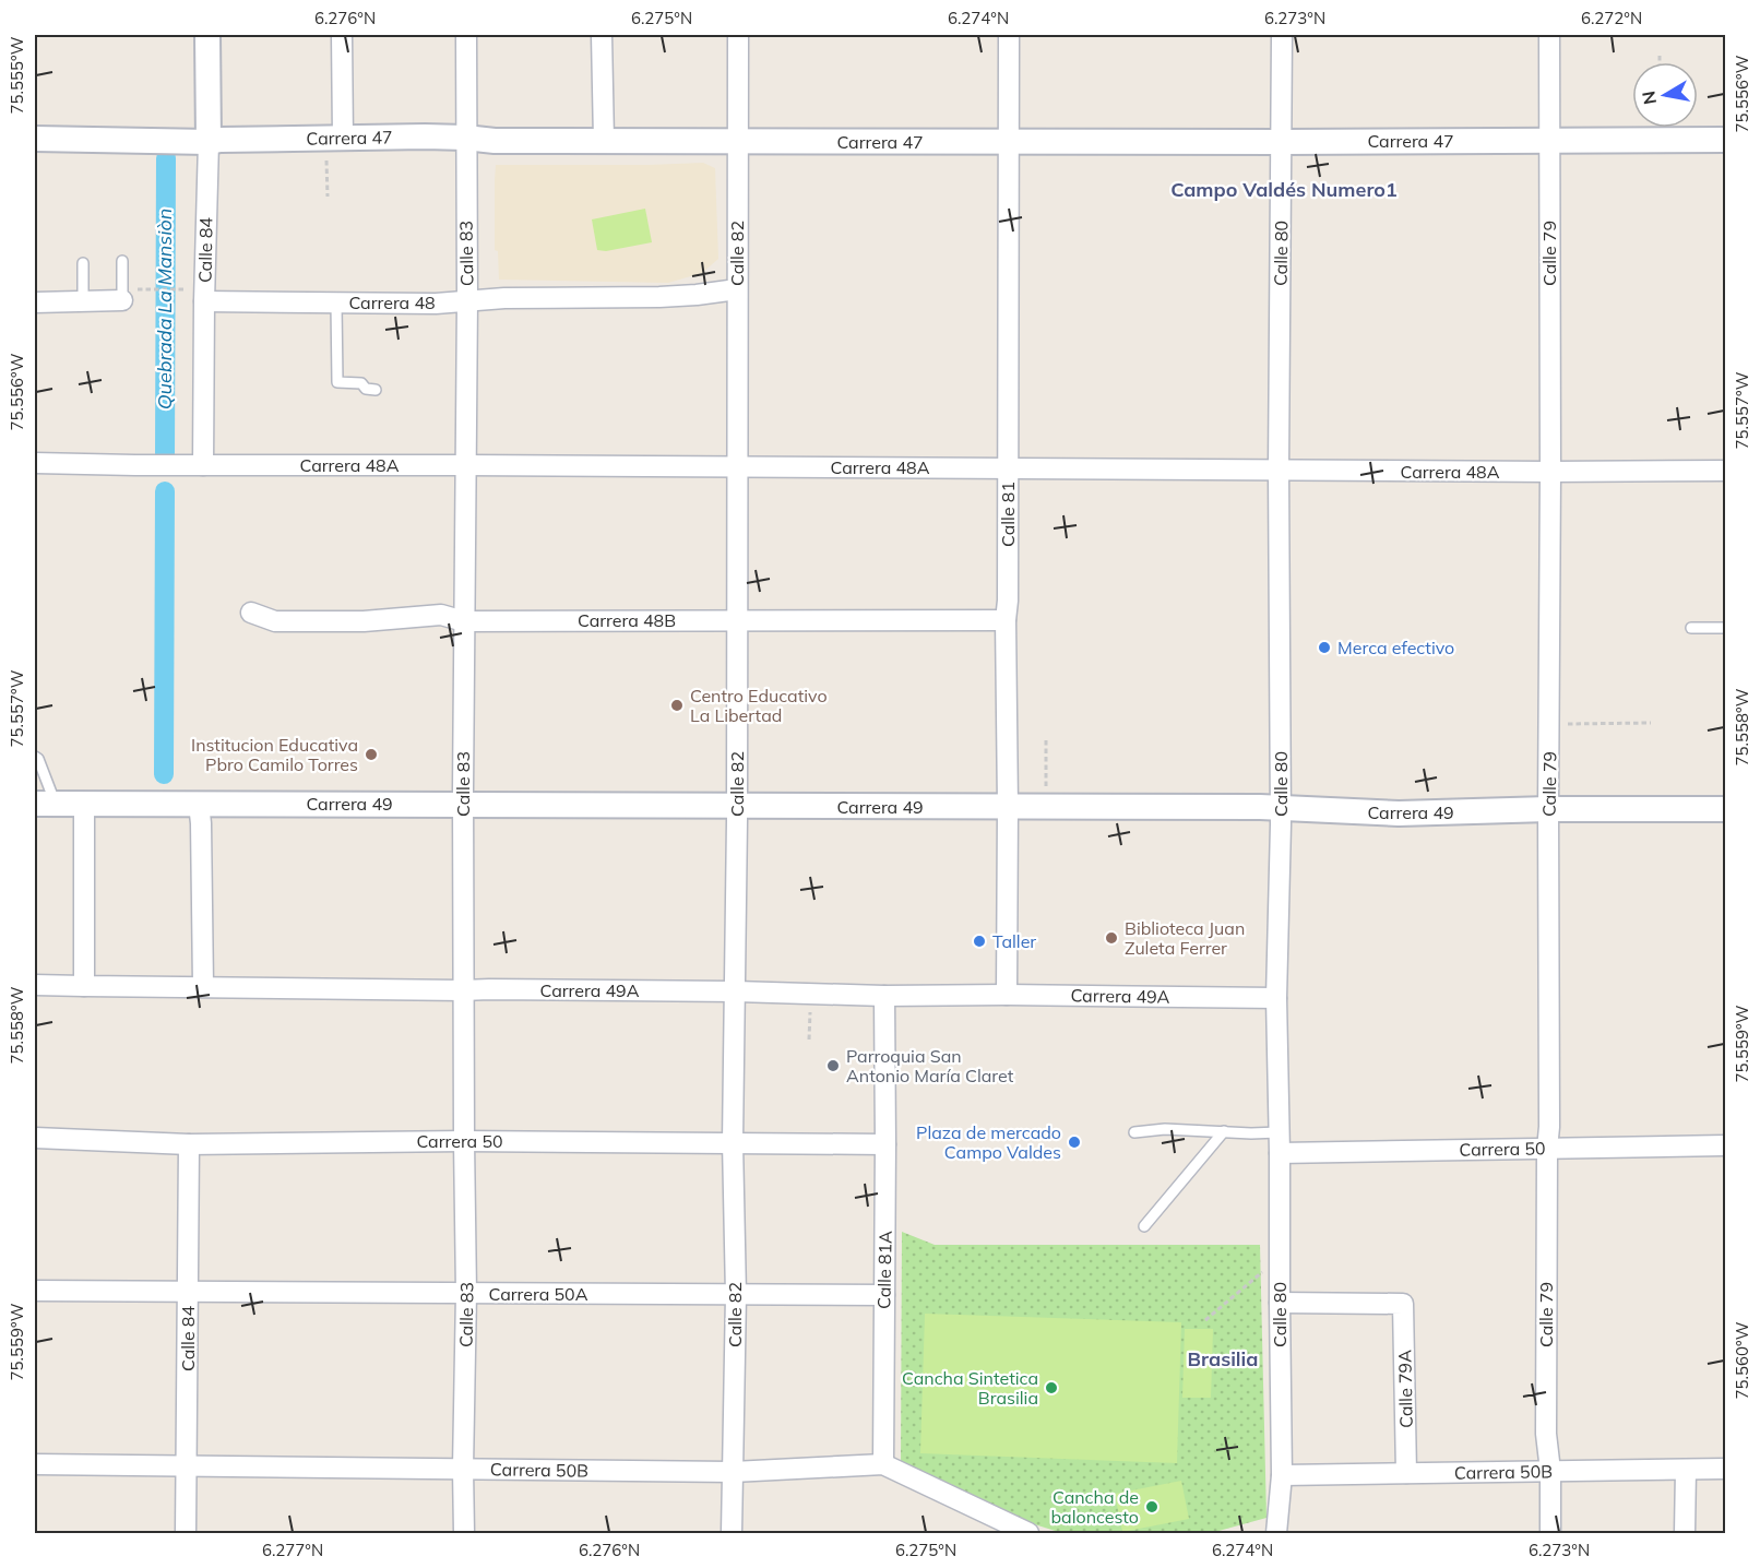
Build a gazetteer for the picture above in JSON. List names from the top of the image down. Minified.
{"streets":{"street":["Carrera 47","Calle 84","Calle 83","Calle 82","Calle 80","Calle 79","Carrera 48","Carrera 48A","Calle 81","Carrera 48B","Carrera 49","Carrera 49A","Carrera 50","Calle 81A","Carrera 50A","Calle 79A","Carrera 50B"]},"crossings":[["Carrera 47","Calle 84"],["Carrera 47","Calle 83"],["Carrera 47","Calle 82"],["Carrera 47","Calle 80"],["Carrera 47","Calle 79"],["Carrera 47","Calle 81"],["Calle 84","Carrera 48"],["Calle 84","Carrera 48A"],["Calle 84","Carrera 50"],["Calle 84","Carrera 50A"],["Calle 84","Carrera 50B"],["Calle 83","Carrera 48"],["Calle 83","Carrera 48A"],["Calle 83","Carrera 48B"],["Calle 83","Carrera 49"],["Calle 83","Carrera 49A"],["Calle 83","Carrera 50"],["Calle 83","Carrera 50A"],["Calle 83","Carrera 50B"],["Calle 82","Carrera 48"],["Calle 82","Carrera 48A"],["Calle 82","Carrera 48B"],["Calle 82","Carrera 49"],["Calle 82","Carrera 49A"],["Calle 82","Carrera 50"],["Calle 82","Carrera 50A"],["Calle 82","Carrera 50B"],["Calle 80","Carrera 48A"],["Calle 80","Carrera 49"],["Calle 80","Carrera 49A"],["Calle 80","Carrera 50"],["Calle 80","Calle 79A"],["Calle 80","Carrera 50B"],["Calle 79","Carrera 48A"],["Calle 79","Carrera 49"],["Calle 79","Carrera 50"],["Calle 79","Carrera 50B"],["Carrera 48A","Calle 81"],["Calle 81","Carrera 48B"],["Calle 81","Carrera 49"],["Calle 81","Carrera 49A"],["Carrera 49A","Calle 81A"],["Carrera 50","Calle 81A"],["Calle 81A","Carrera 50A"],["Calle 81A","Carrera 50B"],["Calle 79A","Carrera 50B"]],"districts":["Campo Valdés Numero1","Brasilia"],"water":["Quebrada La Mansiòn"],"places":["Merca efectivo","Centro Educativo La Libertad","Institucion Educativa Pbro Camilo Torres","Biblioteca Juan Zuleta Ferrer","Taller","Parroquia San Antonio María Claret","Plaza de mercado Campo Valdes","Cancha Sintetica Brasilia","Cancha de baloncesto"],"north":"left","coordinates":["6.276°N","6.275°N","6.274°N","6.273°N","6.272°N","75.555°W","75.556°W","75.557°W","75.558°W","75.559°W","75.560°W","6.277°N"]}
